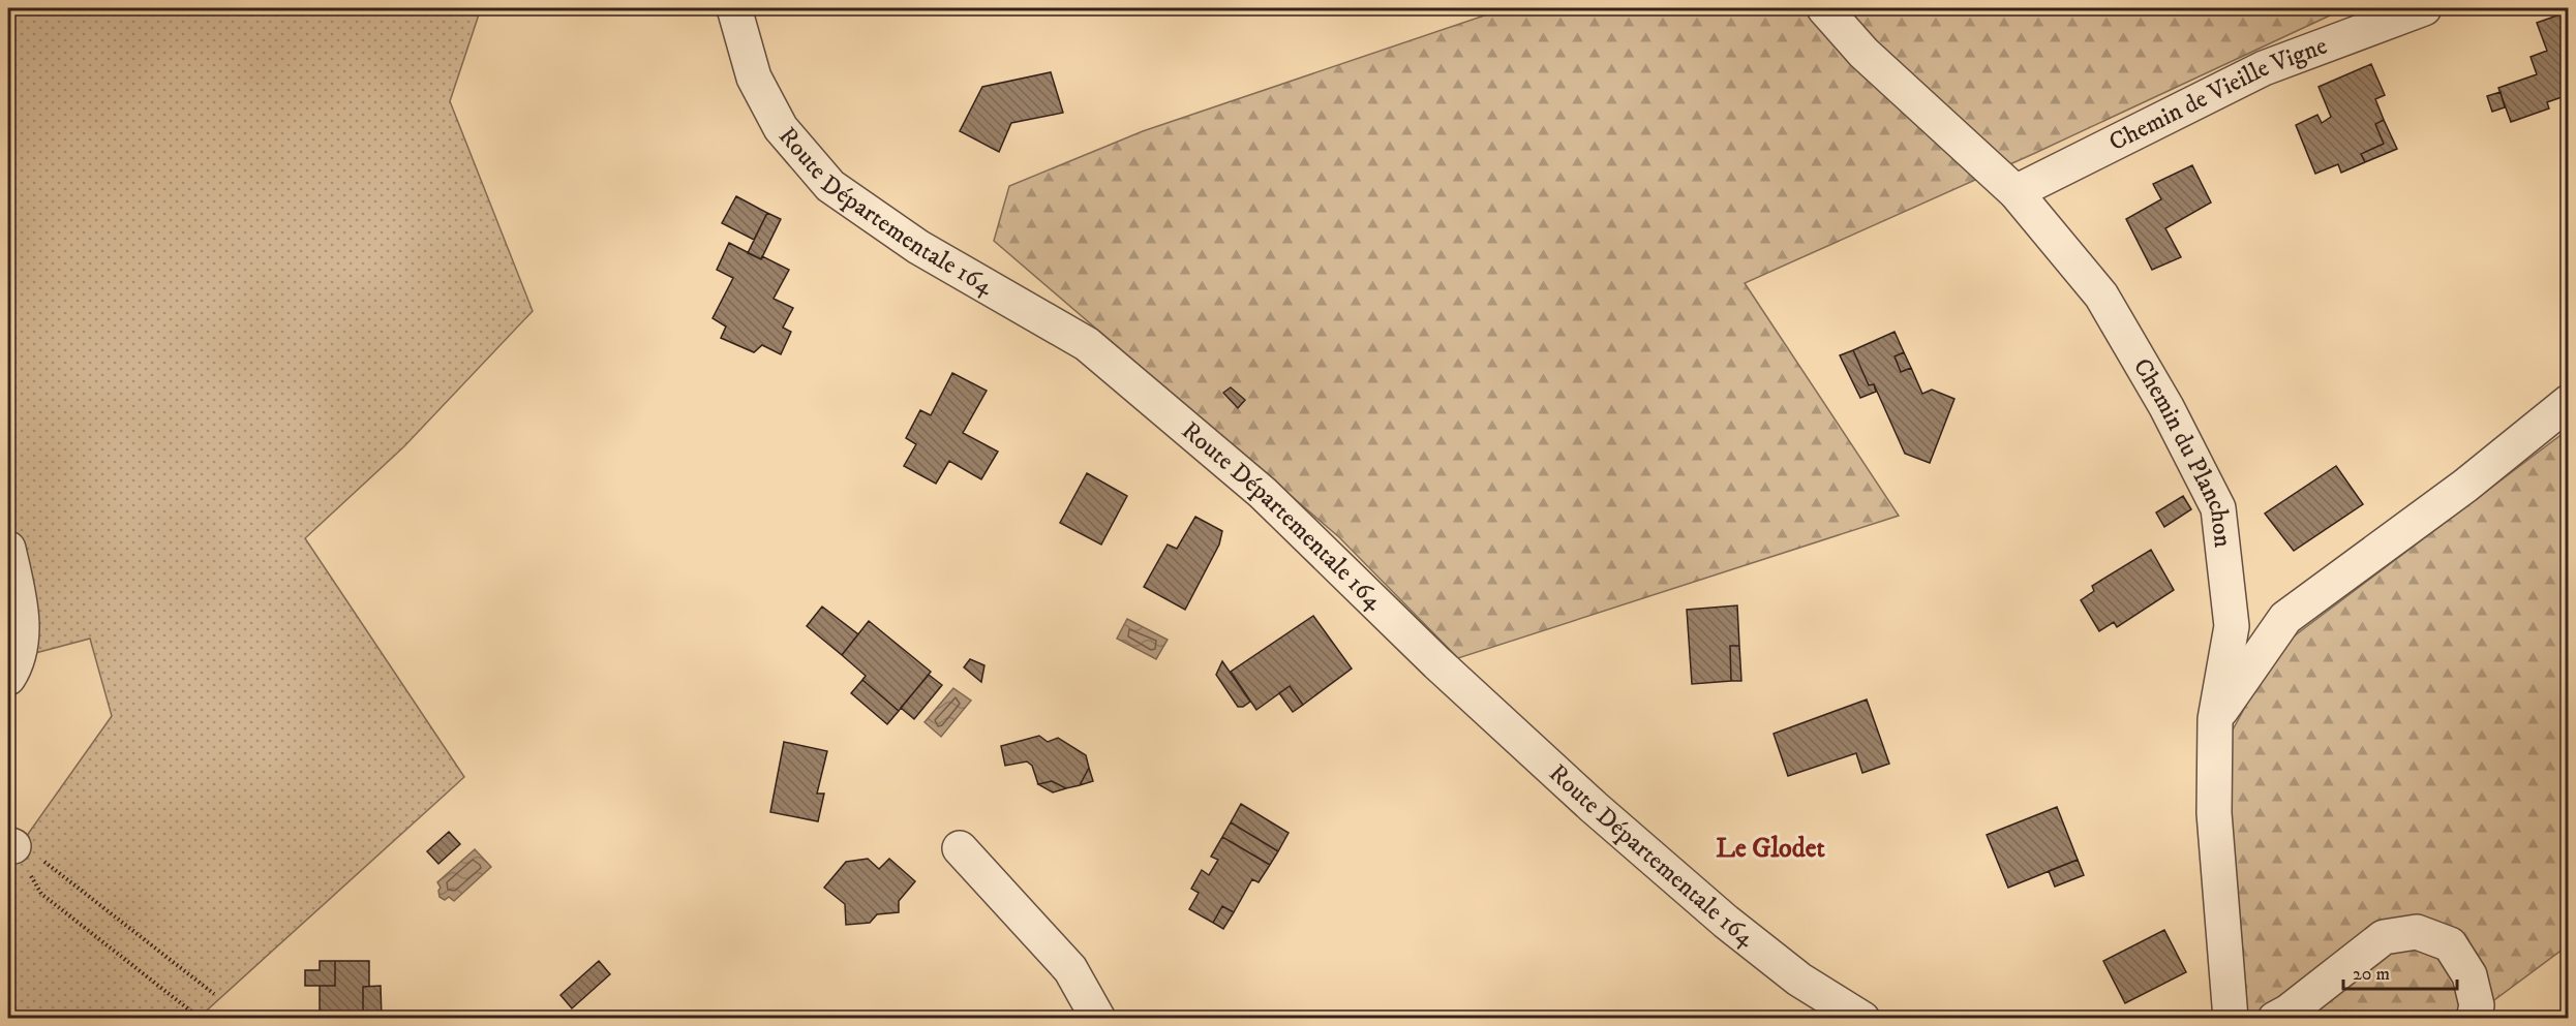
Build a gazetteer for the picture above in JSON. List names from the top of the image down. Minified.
{"streets":{"street":["Chemin de Vieille Vigne","Route Départementale 164","Chemin du Planchon"]},"crossings":[["Chemin de Vieille Vigne","Chemin du Planchon"]],"districts":["Le Glodet"],"scale_bar":"20 m"}
